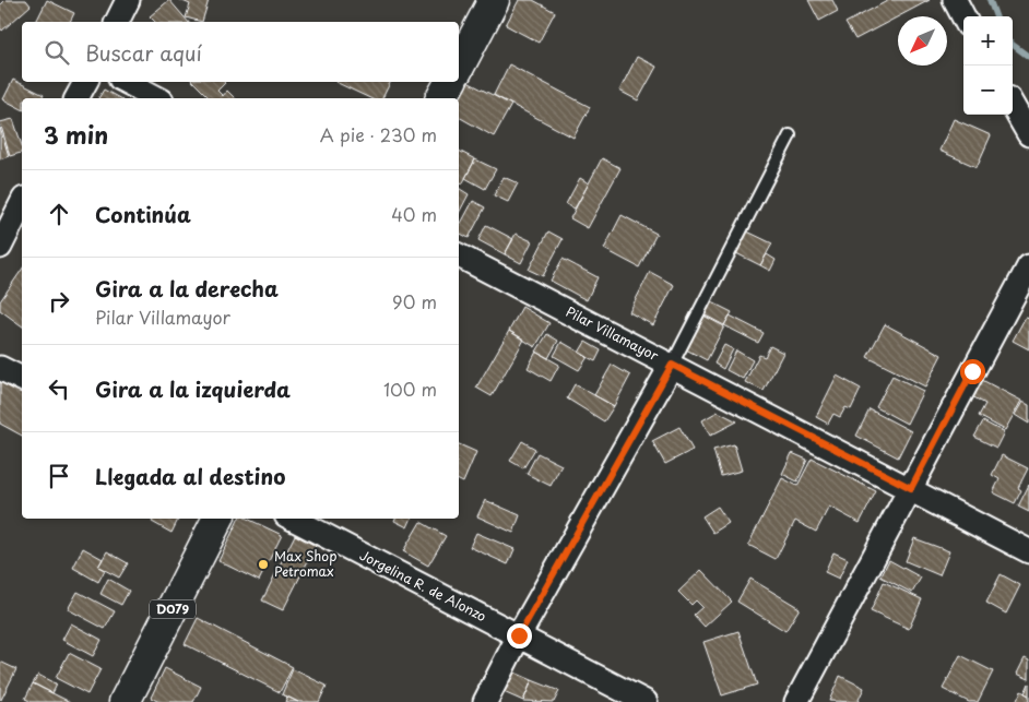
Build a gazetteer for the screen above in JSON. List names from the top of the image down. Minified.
{"streets":{"main road":["D079"],"street":["Pilar Villamayor","Jorgelina R. de Alonzo"]},"places":["Max Shop Petromax"],"north":"bottom left","page":{"map_buttons":["+","−"],"search":"Buscar aquí","heading":["3 min","A pie · 230 m"],"list":[["Continúa","40 m"],["Gira a la derecha","Pilar Villamayor","90 m"],["Gira a la izquierda","100 m"],"Llegada al destino"]}}
